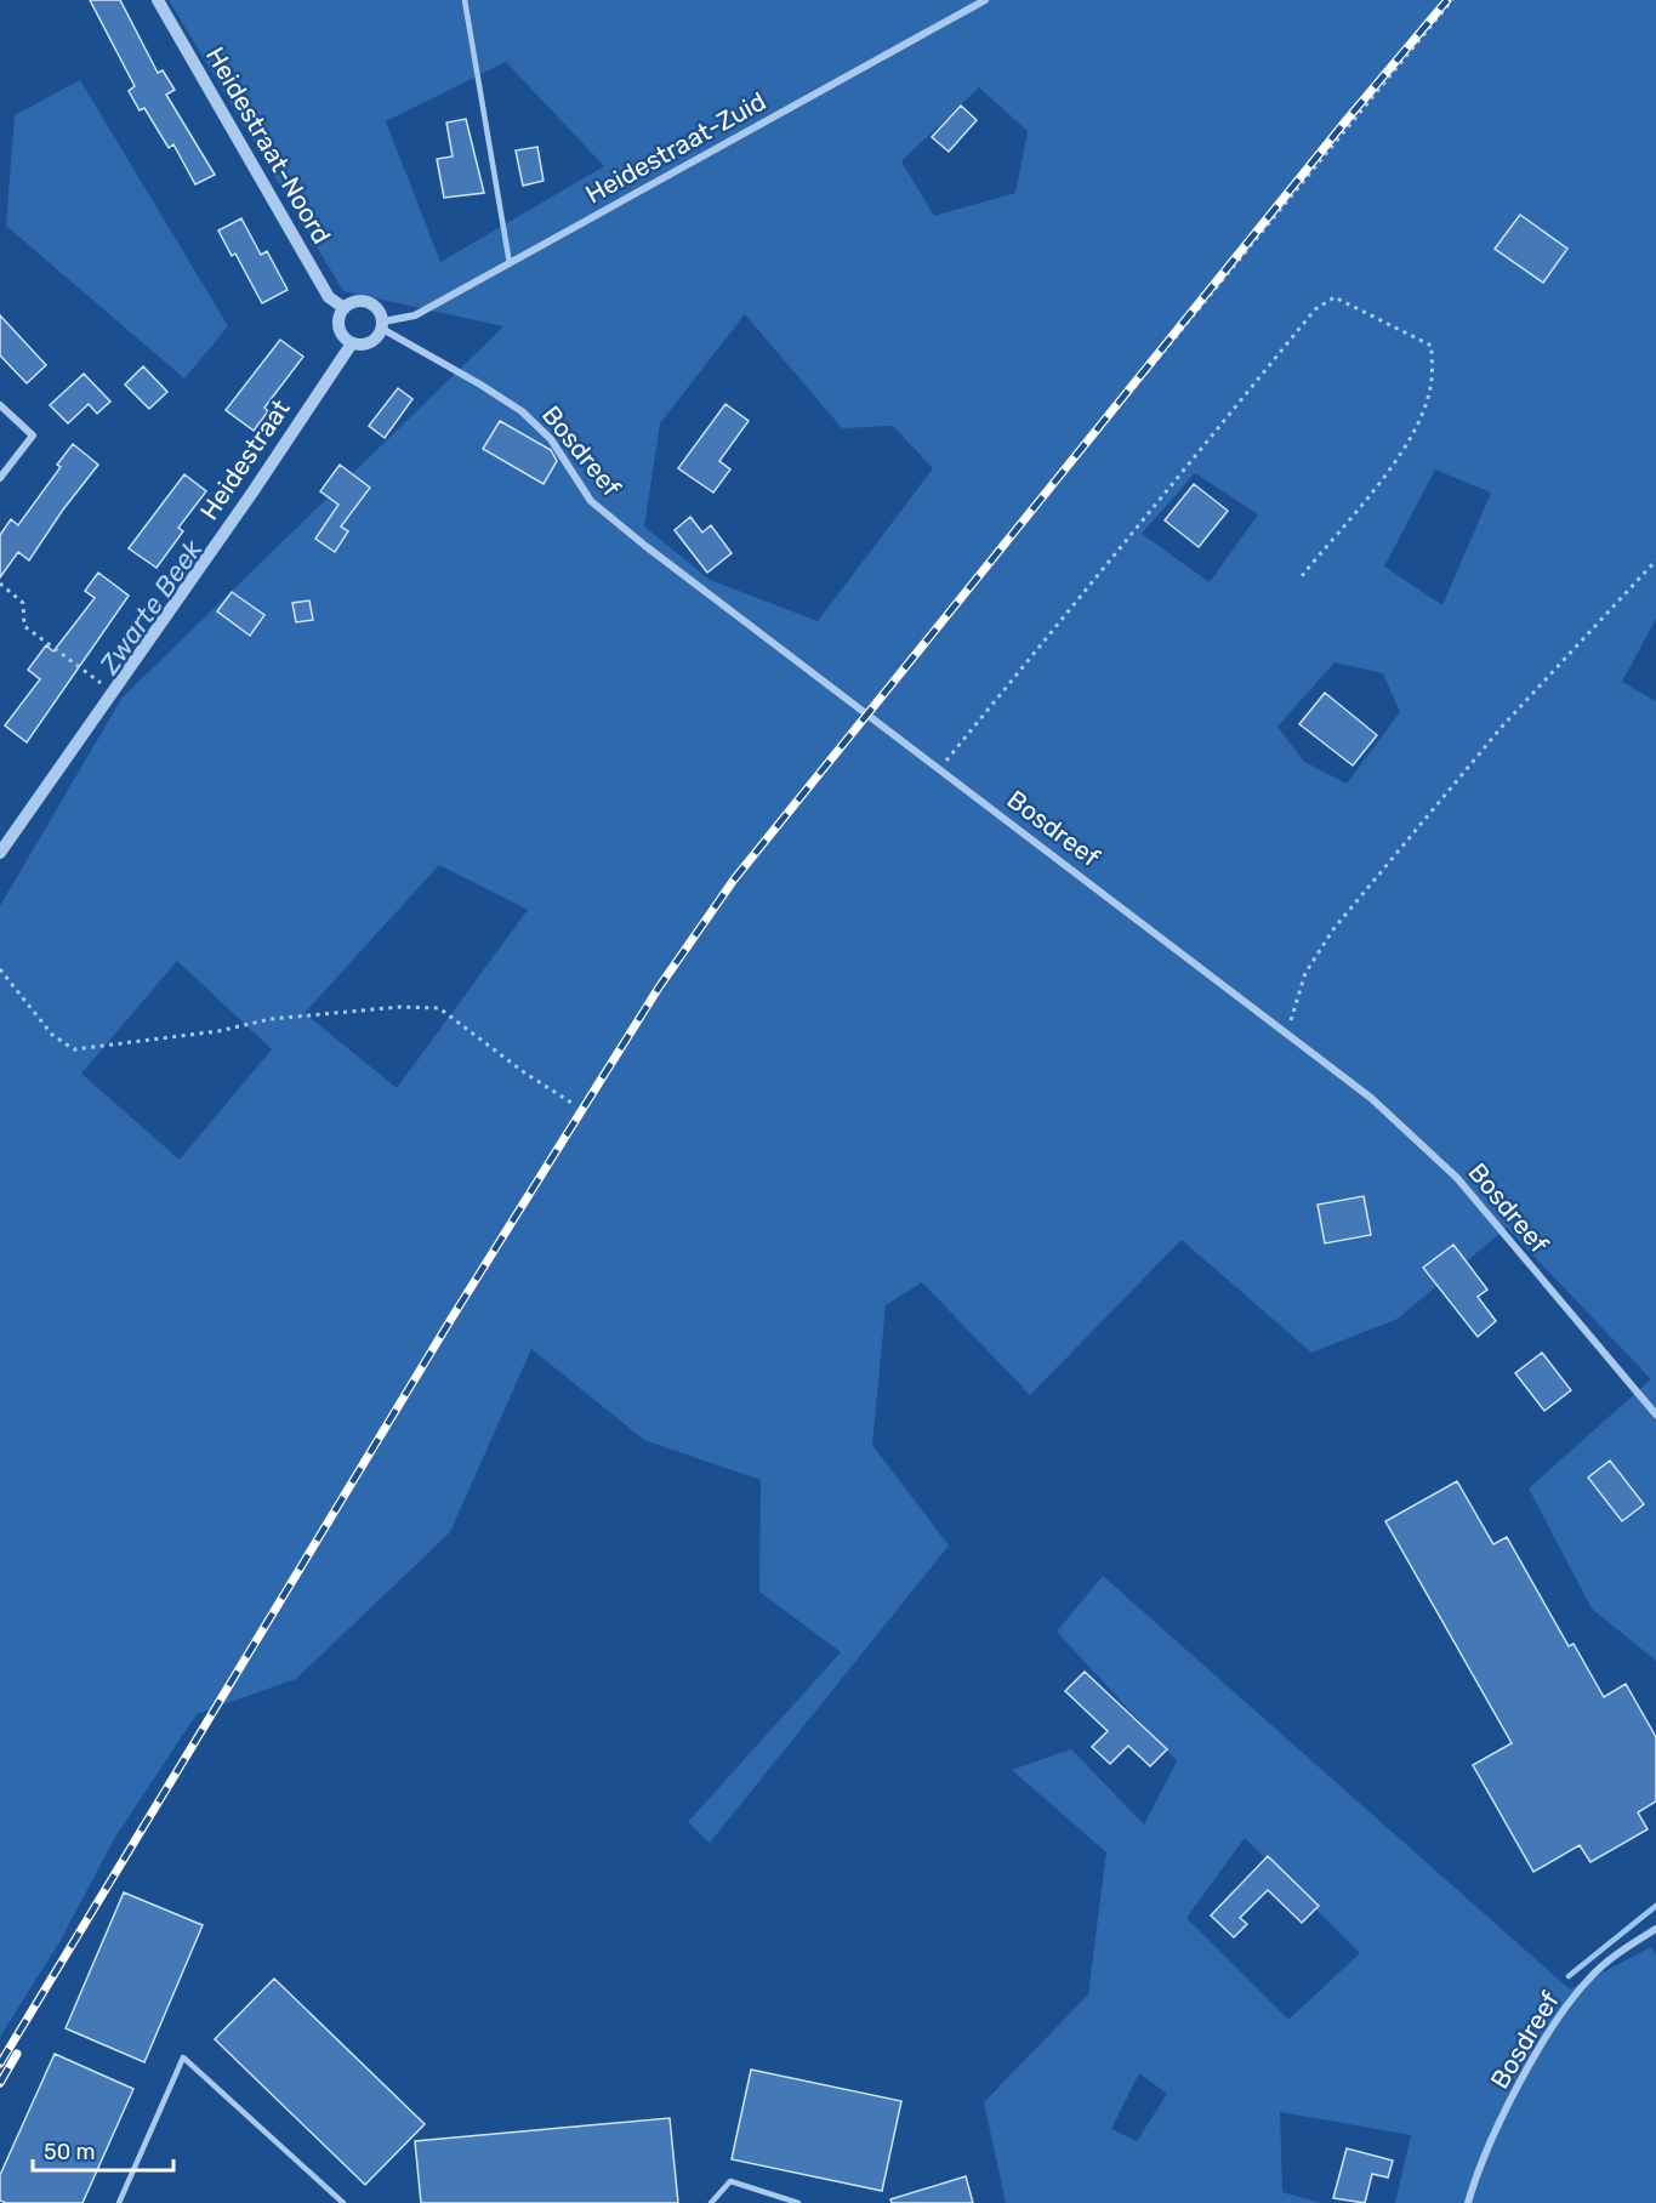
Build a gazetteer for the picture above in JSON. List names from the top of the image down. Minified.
{"streets":{"street":["Heidestraat-Noord","Heidestraat-Zuid","Bosdreef","Heidestraat"]},"crossings":[["Heidestraat-Noord","Heidestraat-Zuid"],["Heidestraat-Noord","Bosdreef"],["Heidestraat-Noord","Heidestraat"],["Heidestraat-Zuid","Bosdreef"],["Heidestraat-Zuid","Heidestraat"],["Bosdreef","Heidestraat"]],"water":["Zwarte Beek"],"scale_bar":"50 m"}
